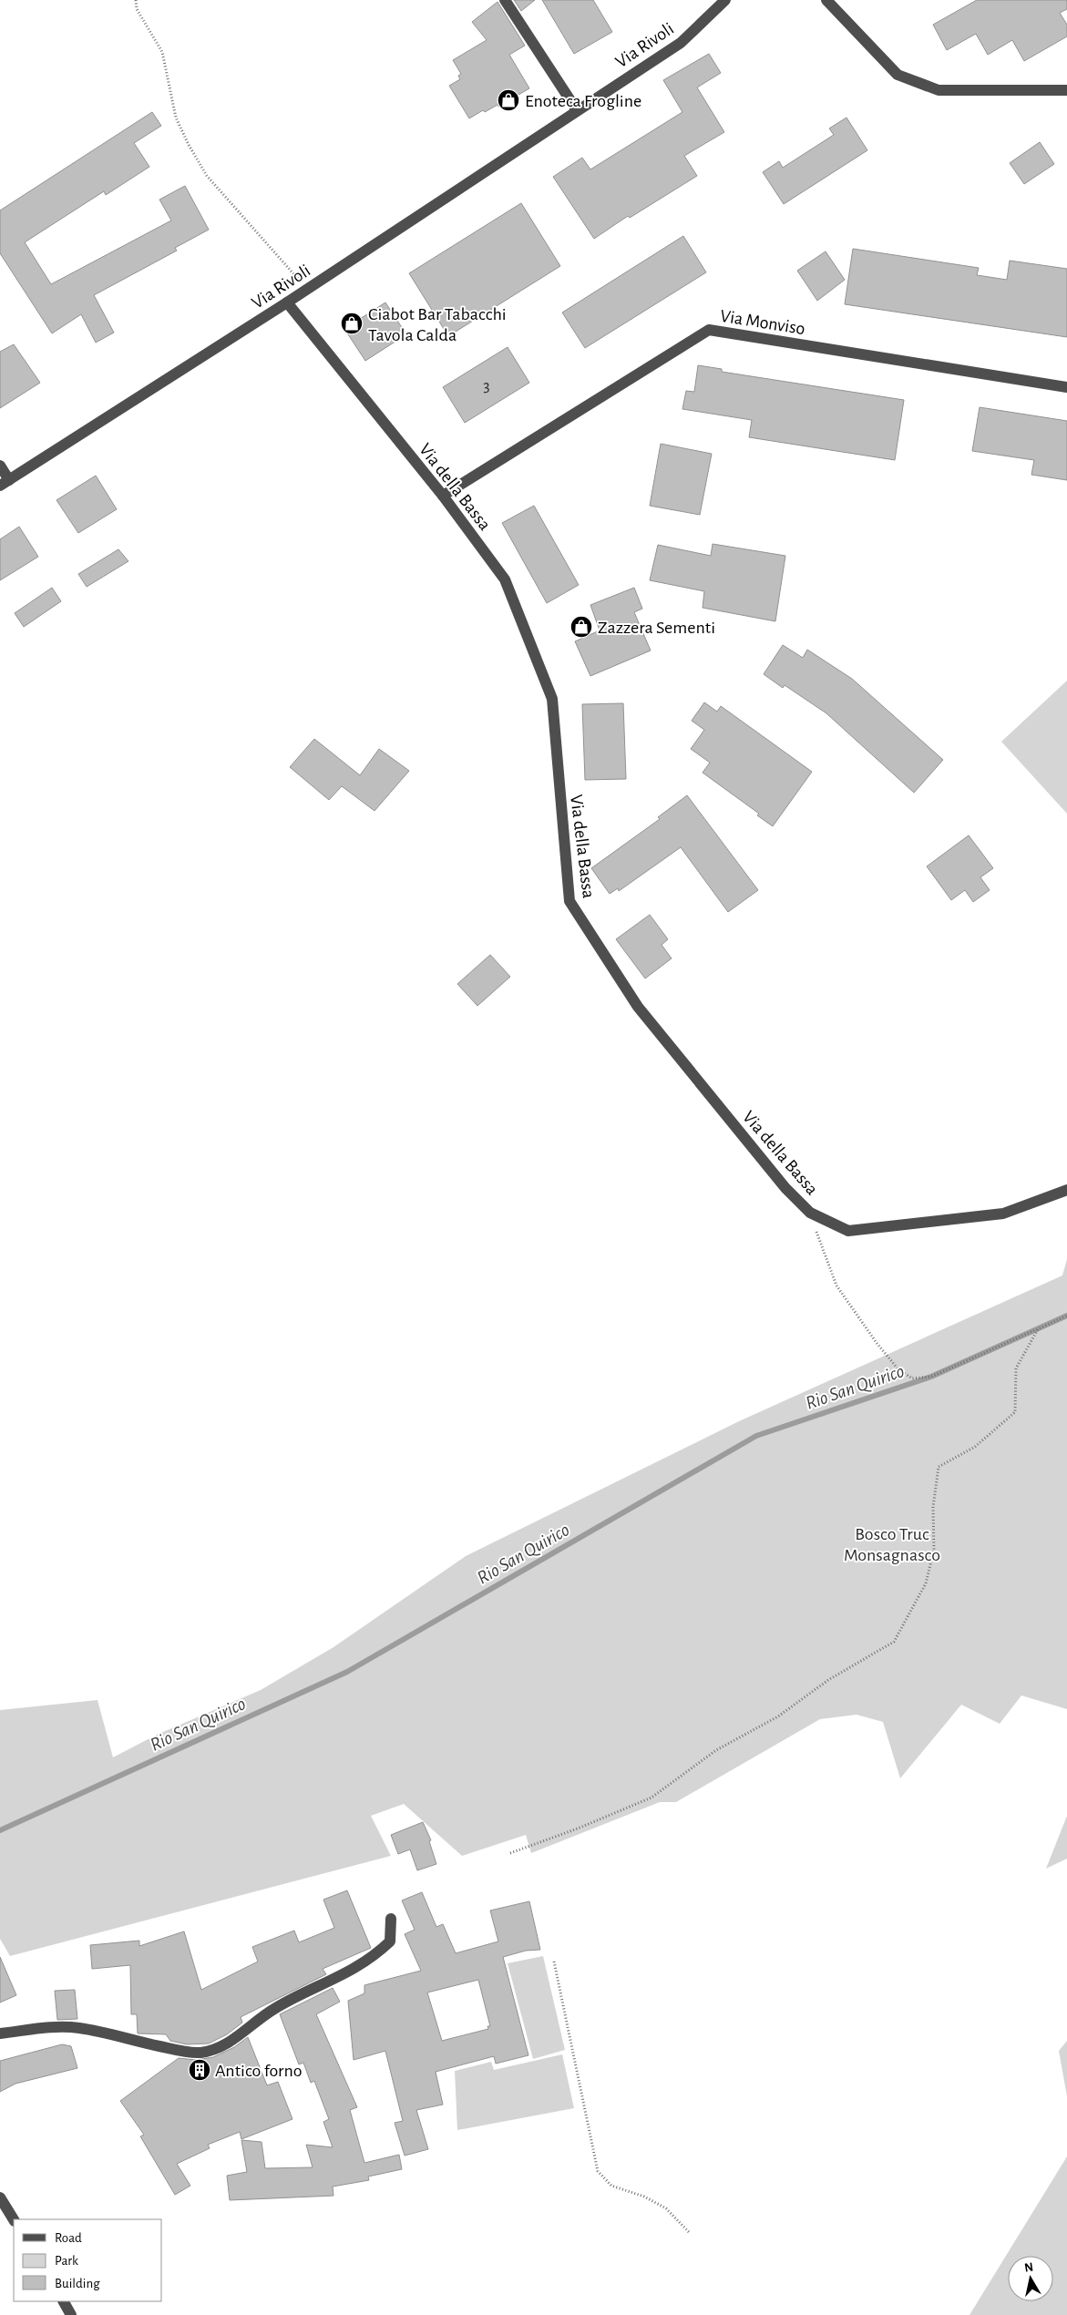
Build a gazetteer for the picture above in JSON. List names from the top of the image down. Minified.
{"streets":{"street":["Via Rivoli","Via Monviso","Via della Bassa"]},"crossings":[["Via Rivoli","Via della Bassa"],["Via Monviso","Via della Bassa"]],"water":["Rio San Quirico"],"parks":["Bosco Truc Monsagnasco"],"places":{"shop":["Enoteca Frogline","Ciabot Bar Tabacchi Tavola Calda","Zazzera Sementi"],"building":["Antico forno"]},"house_numbers":["3"],"legend":["Road","Park","Building"],"north":"top"}
